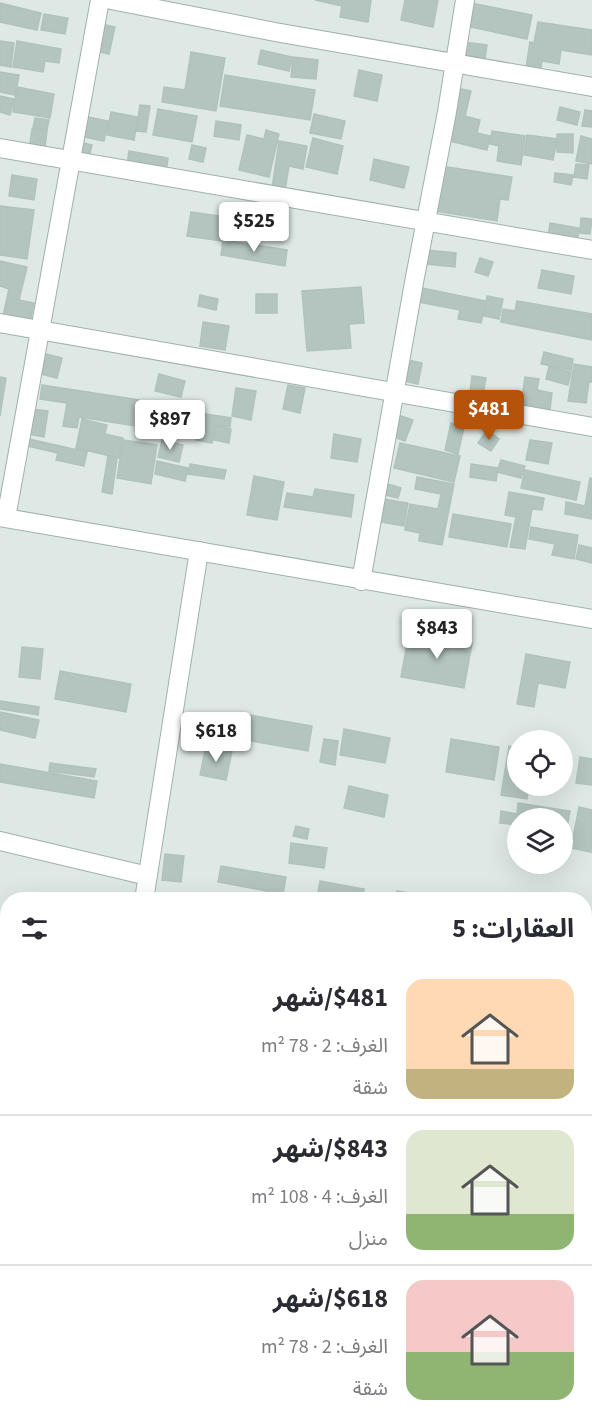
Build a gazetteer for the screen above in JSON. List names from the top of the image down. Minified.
{"page":{"price":["$525","$481","$897","$843","$618"],"heading":"العقارات: 5","list":[{"name":"$481/شهر","note":"الغرف: 2 · 78 m² · شقة"},{"name":"$843/شهر","note":"الغرف: 4 · 108 m² · منزل"},{"name":"$618/شهر","note":"الغرف: 2 · 78 m² · شقة"}]}}
